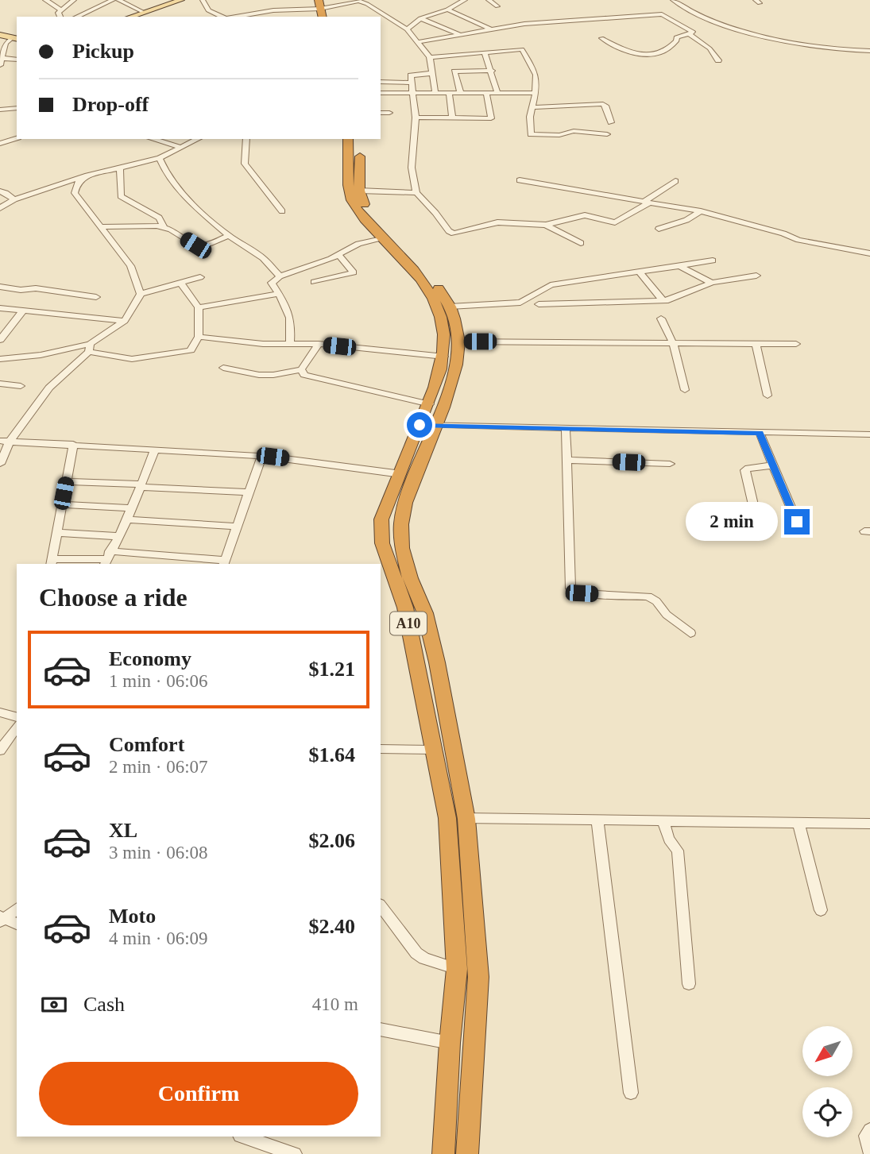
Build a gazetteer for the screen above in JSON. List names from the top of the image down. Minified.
{"streets":{"highway":["A10"]},"north":"bottom left","page":{"banner":["Pickup","Drop-off"],"bubble":"2 min","heading":"Choose a ride","list":[{"name":"Economy","note":"1 min · 06:06","value":"$1.21"},{"name":"Comfort","note":"2 min · 06:07","value":"$1.64"},{"name":"XL","note":"3 min · 06:08","value":"$2.06"},{"name":"Moto","note":"4 min · 06:09","value":"$2.40"}],"pay":["Cash","410 m"],"buttons":"Confirm"}}
